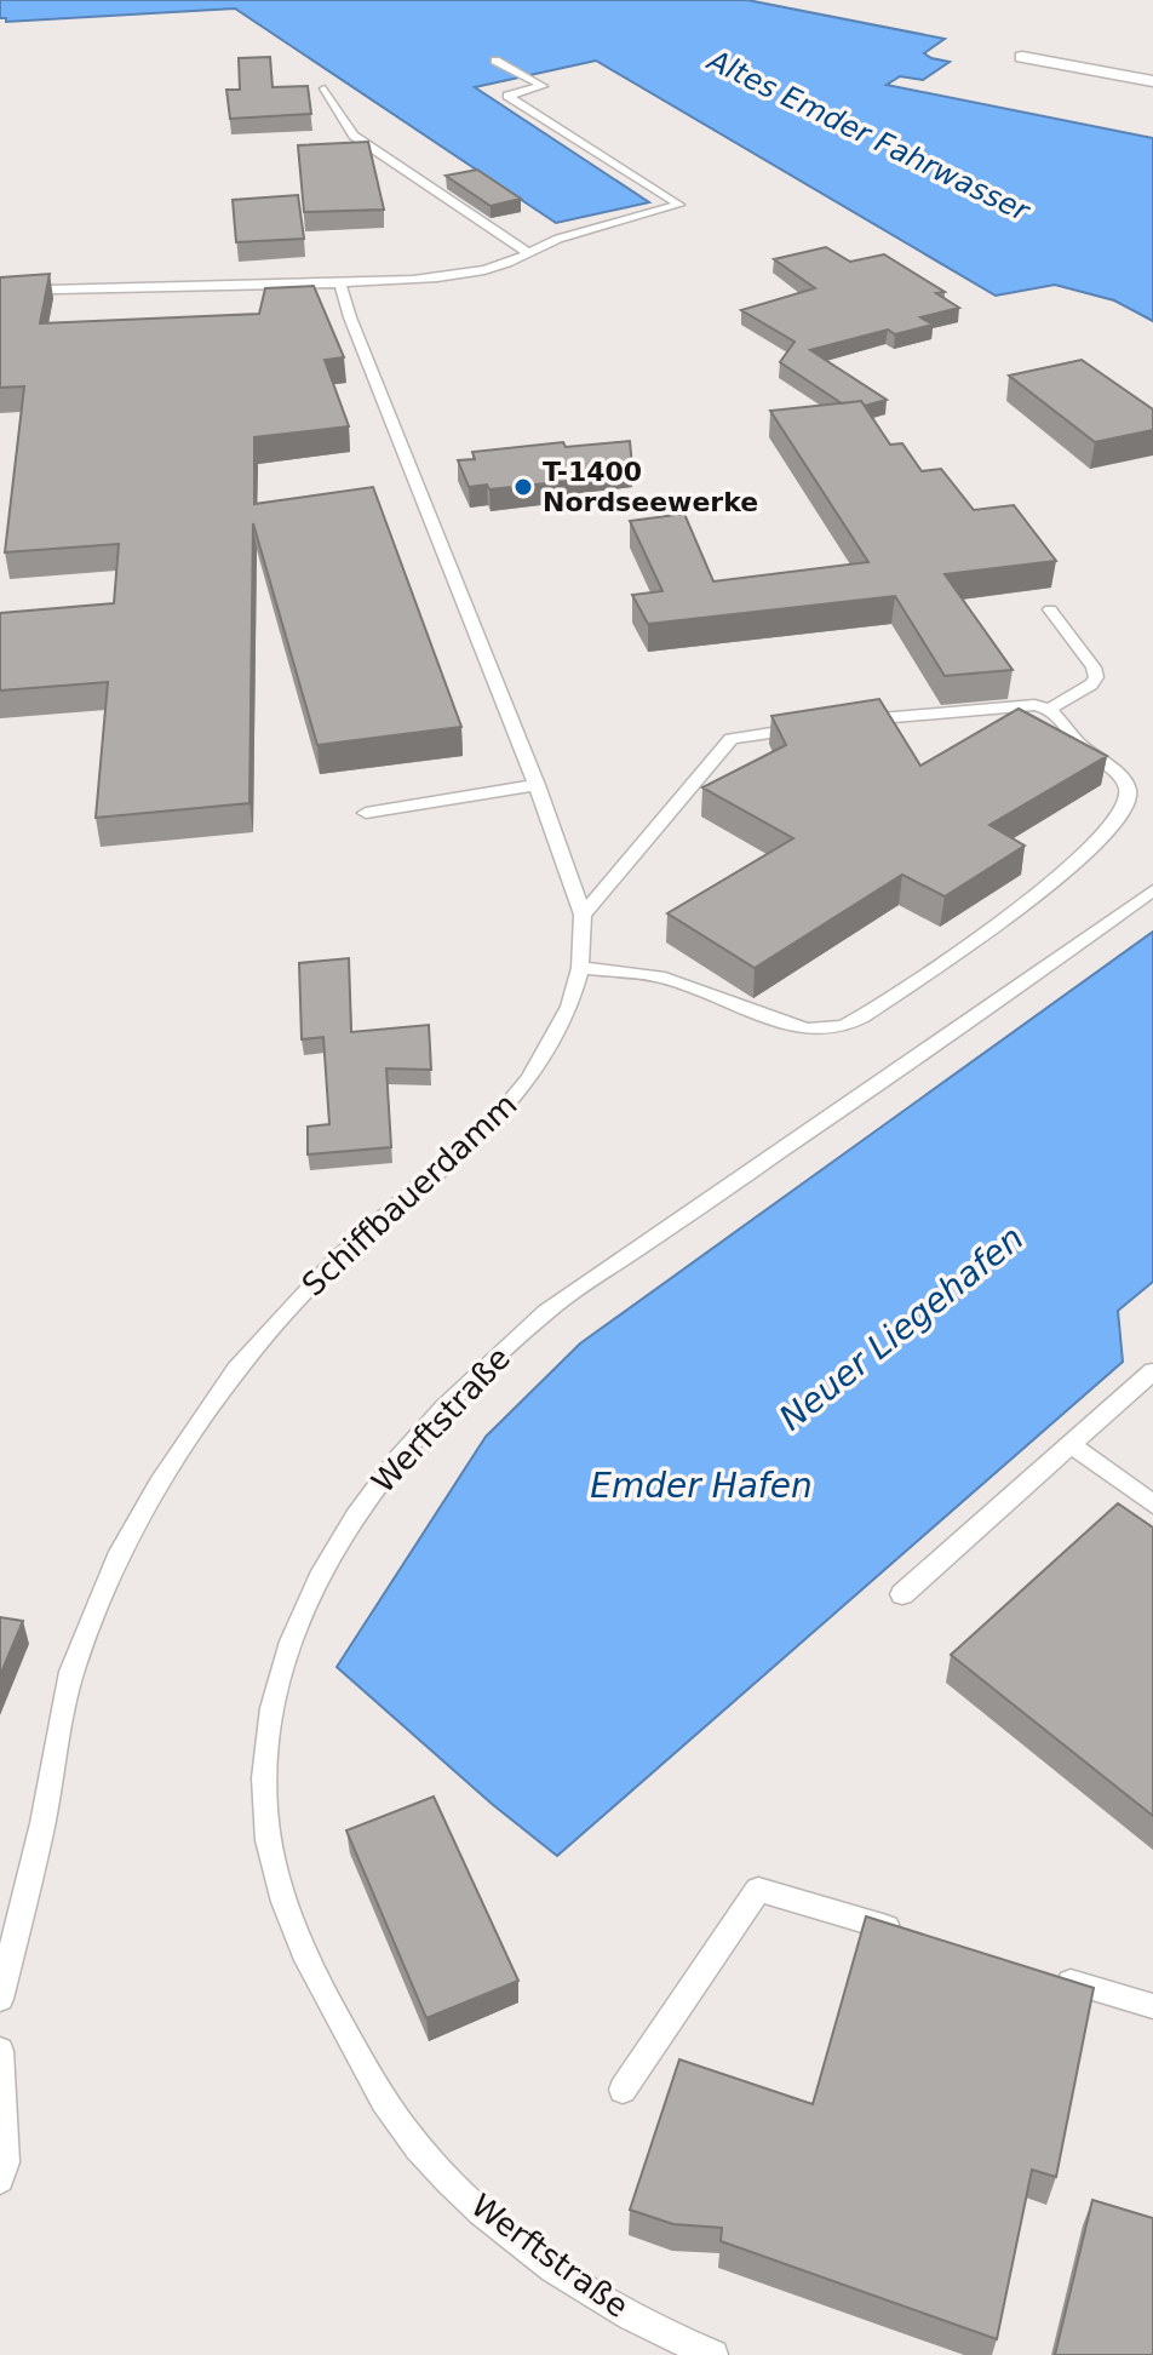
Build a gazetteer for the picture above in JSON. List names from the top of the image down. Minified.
{"streets":{"lane":["Schiffbauerdamm","Werftstraße"]},"water":["Altes Emder Fahrwasser","Neuer Liegehafen","Emder Hafen"],"places":["T-1400 Nordseewerke"]}
